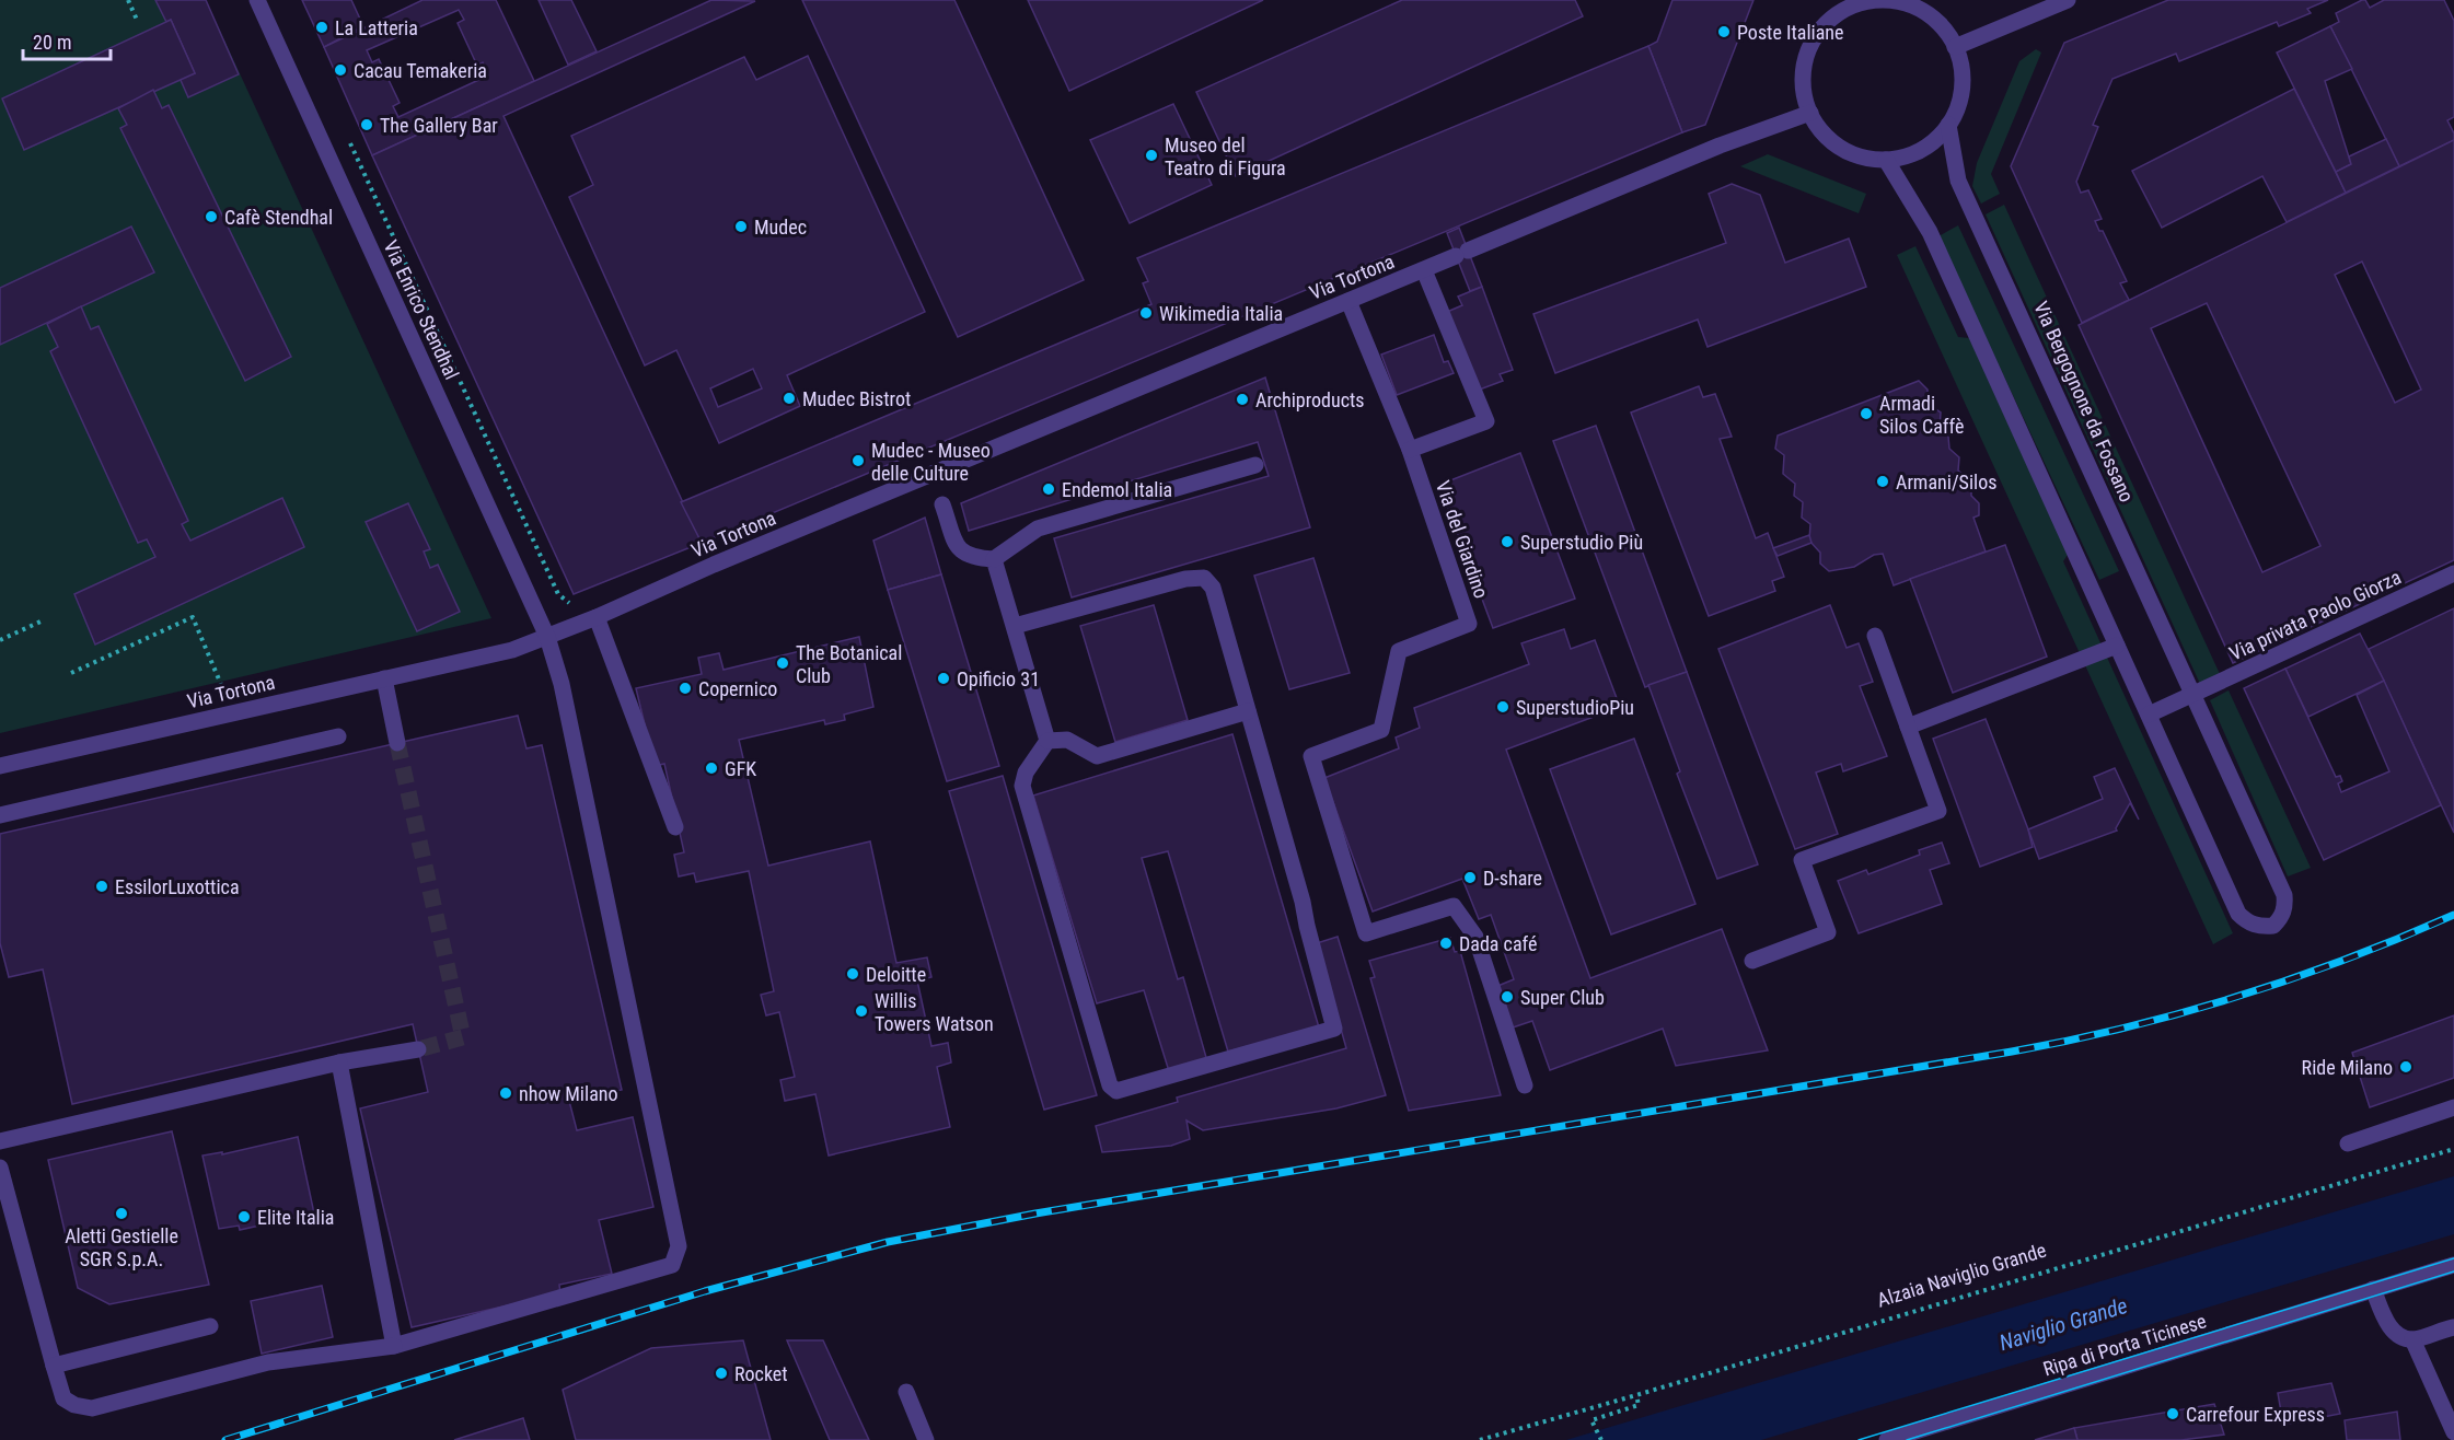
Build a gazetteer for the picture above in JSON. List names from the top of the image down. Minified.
{"streets":{"street":["Via Tortona","Via Enrico Stendhal","Via Bergognone da Fossano","Via del Giardino","Via privata Paolo Giorza","Ripa di Porta Ticinese"],"path":["Alzaia Naviglio Grande"]},"crossings":[["Via Tortona","Via Enrico Stendhal"],["Via Tortona","Via Bergognone da Fossano"],["Via Tortona","Via del Giardino"],["Via Bergognone da Fossano","Via privata Paolo Giorza"]],"water":["Naviglio Grande"],"places":["La Latteria","Poste Italiane","Cacau Temakeria","The Gallery Bar","Museo del Teatro di Figura","Cafè Stendhal","Mudec","Wikimedia Italia","Mudec Bistrot","Archiproducts","Armadi Silos Caffè","Mudec - Museo delle Culture","Armani/Silos","Endemol Italia","Superstudio Più","The Botanical Club","Opificio 31","Copernico","SuperstudioPiu","GFK","D-share","EssilorLuxottica","Dada café","Deloitte","Super Club","Willis Towers Watson","Ride Milano","nhow Milano","Aletti Gestielle SGR S.p.A.","Elite Italia","Rocket","Carrefour Express"],"scale_bar":"20 m"}
